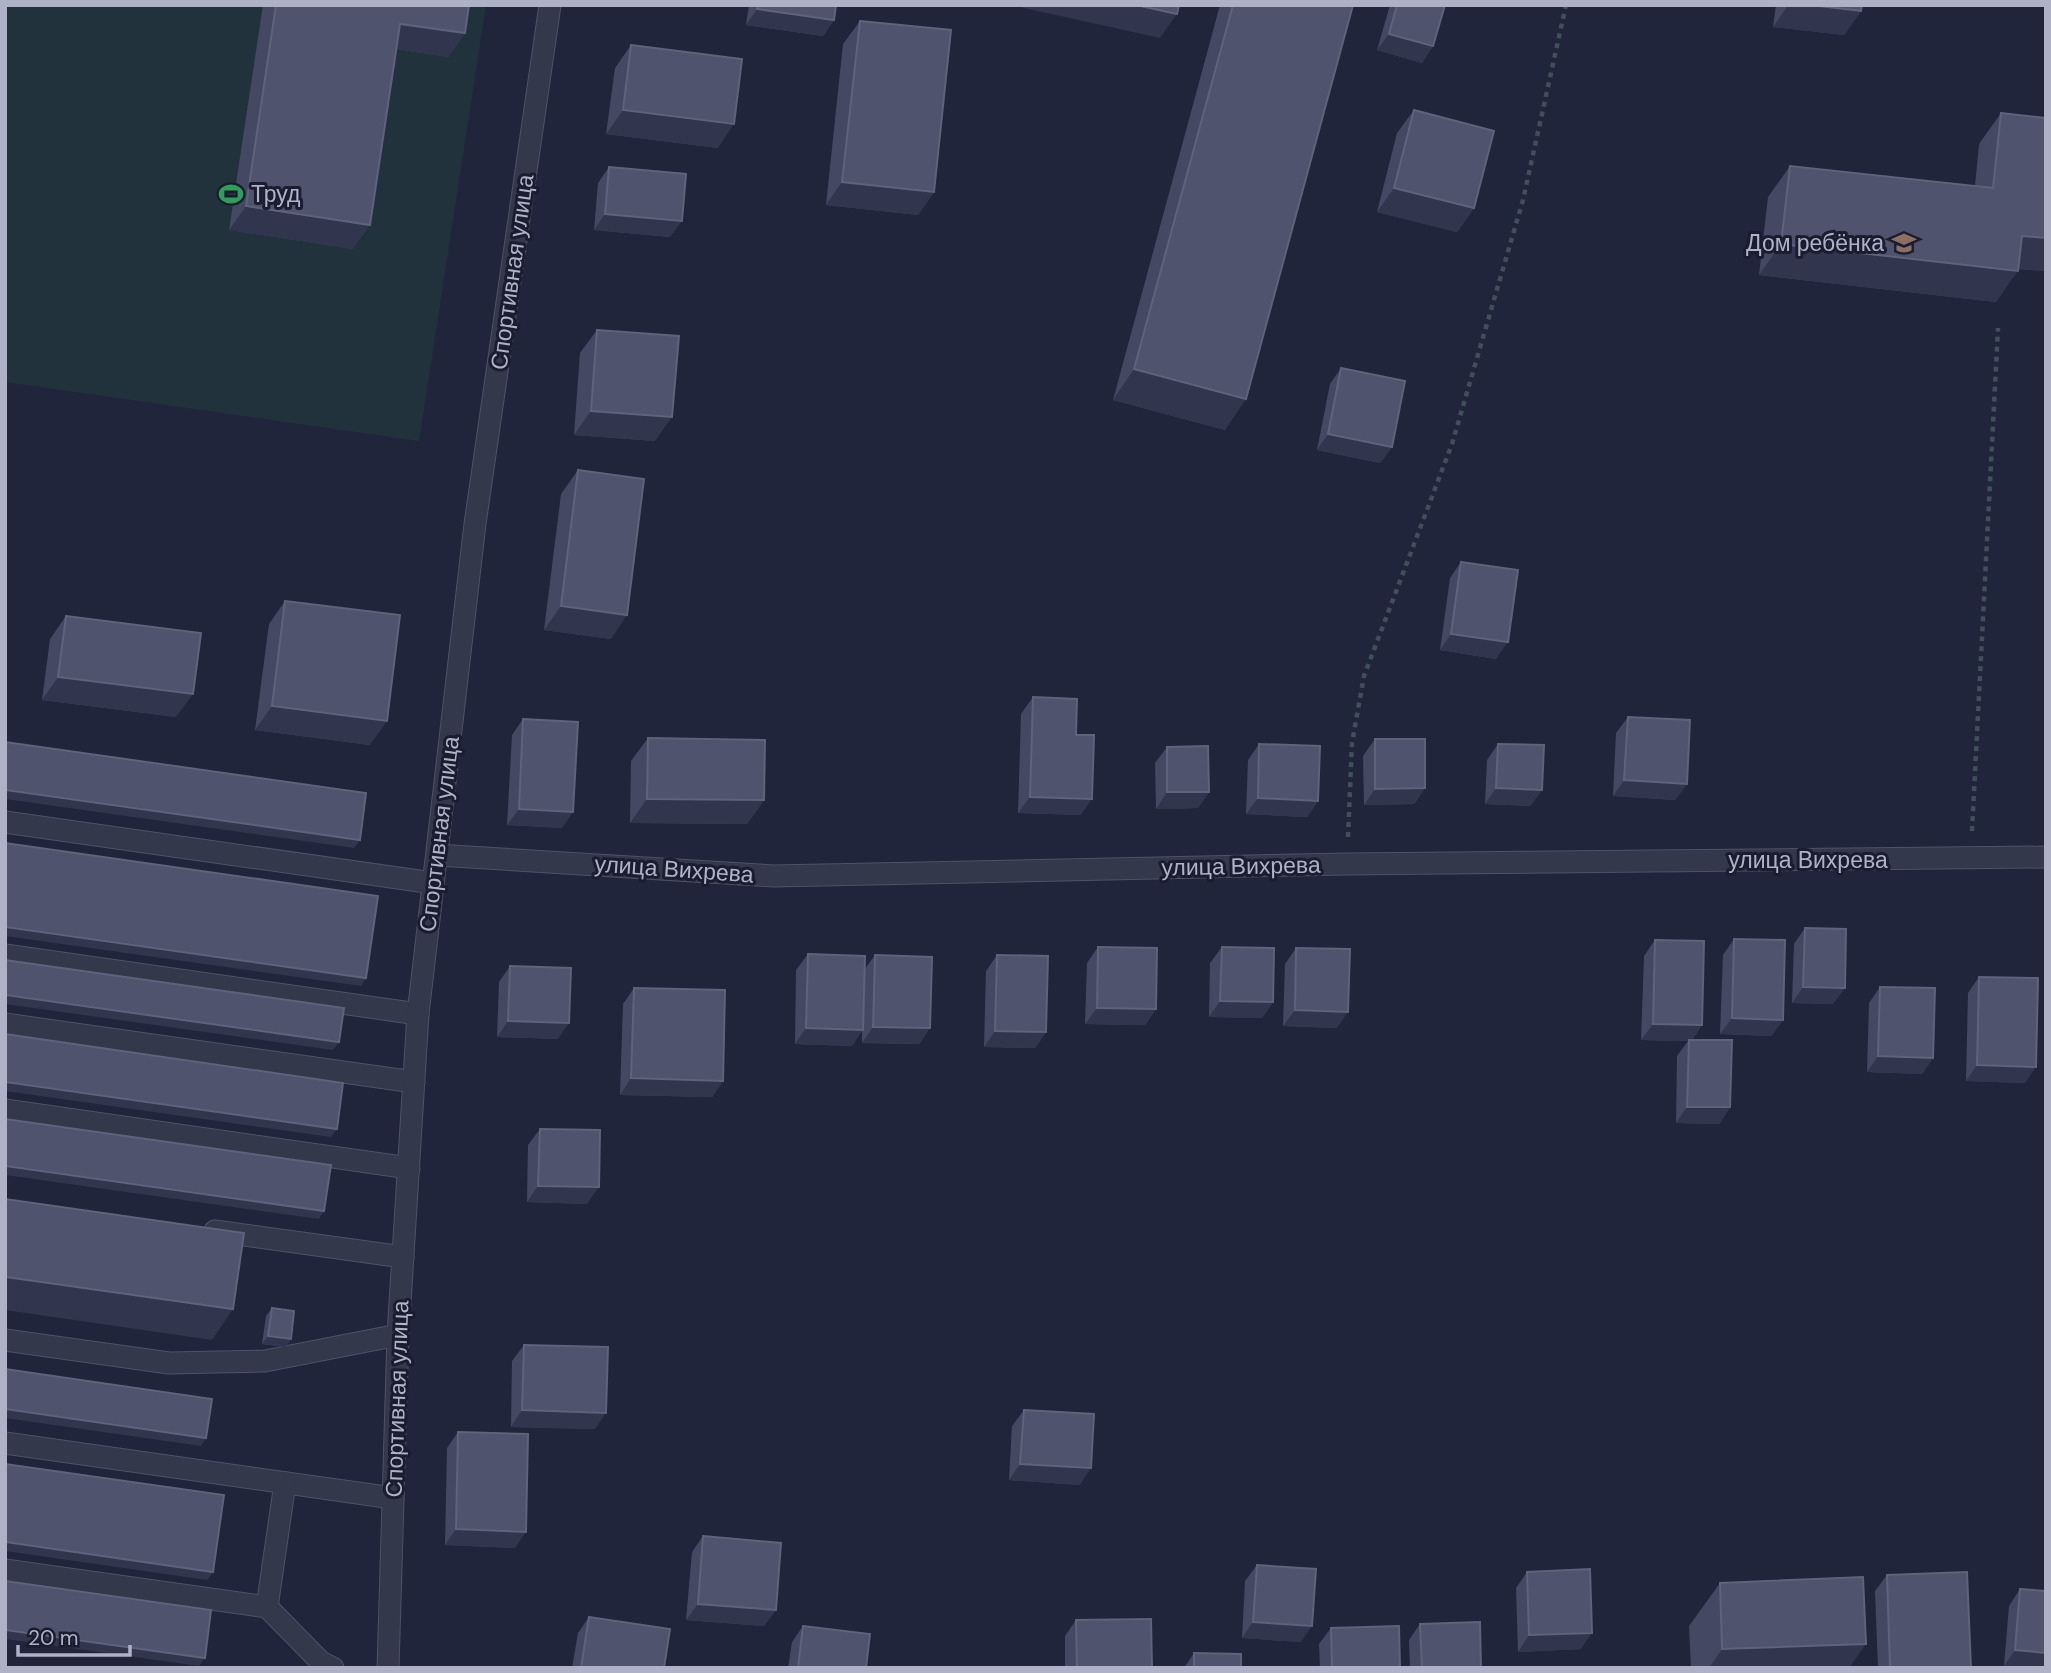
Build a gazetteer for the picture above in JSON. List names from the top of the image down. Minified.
{"streets":{"street":["Спортивная улица","улица Вихрева"]},"crossings":[["Спортивная улица","улица Вихрева"]],"places":{"sports":["Труд"],"school or university":["Дом ребёнка"]},"scale_bar":"20 m"}
